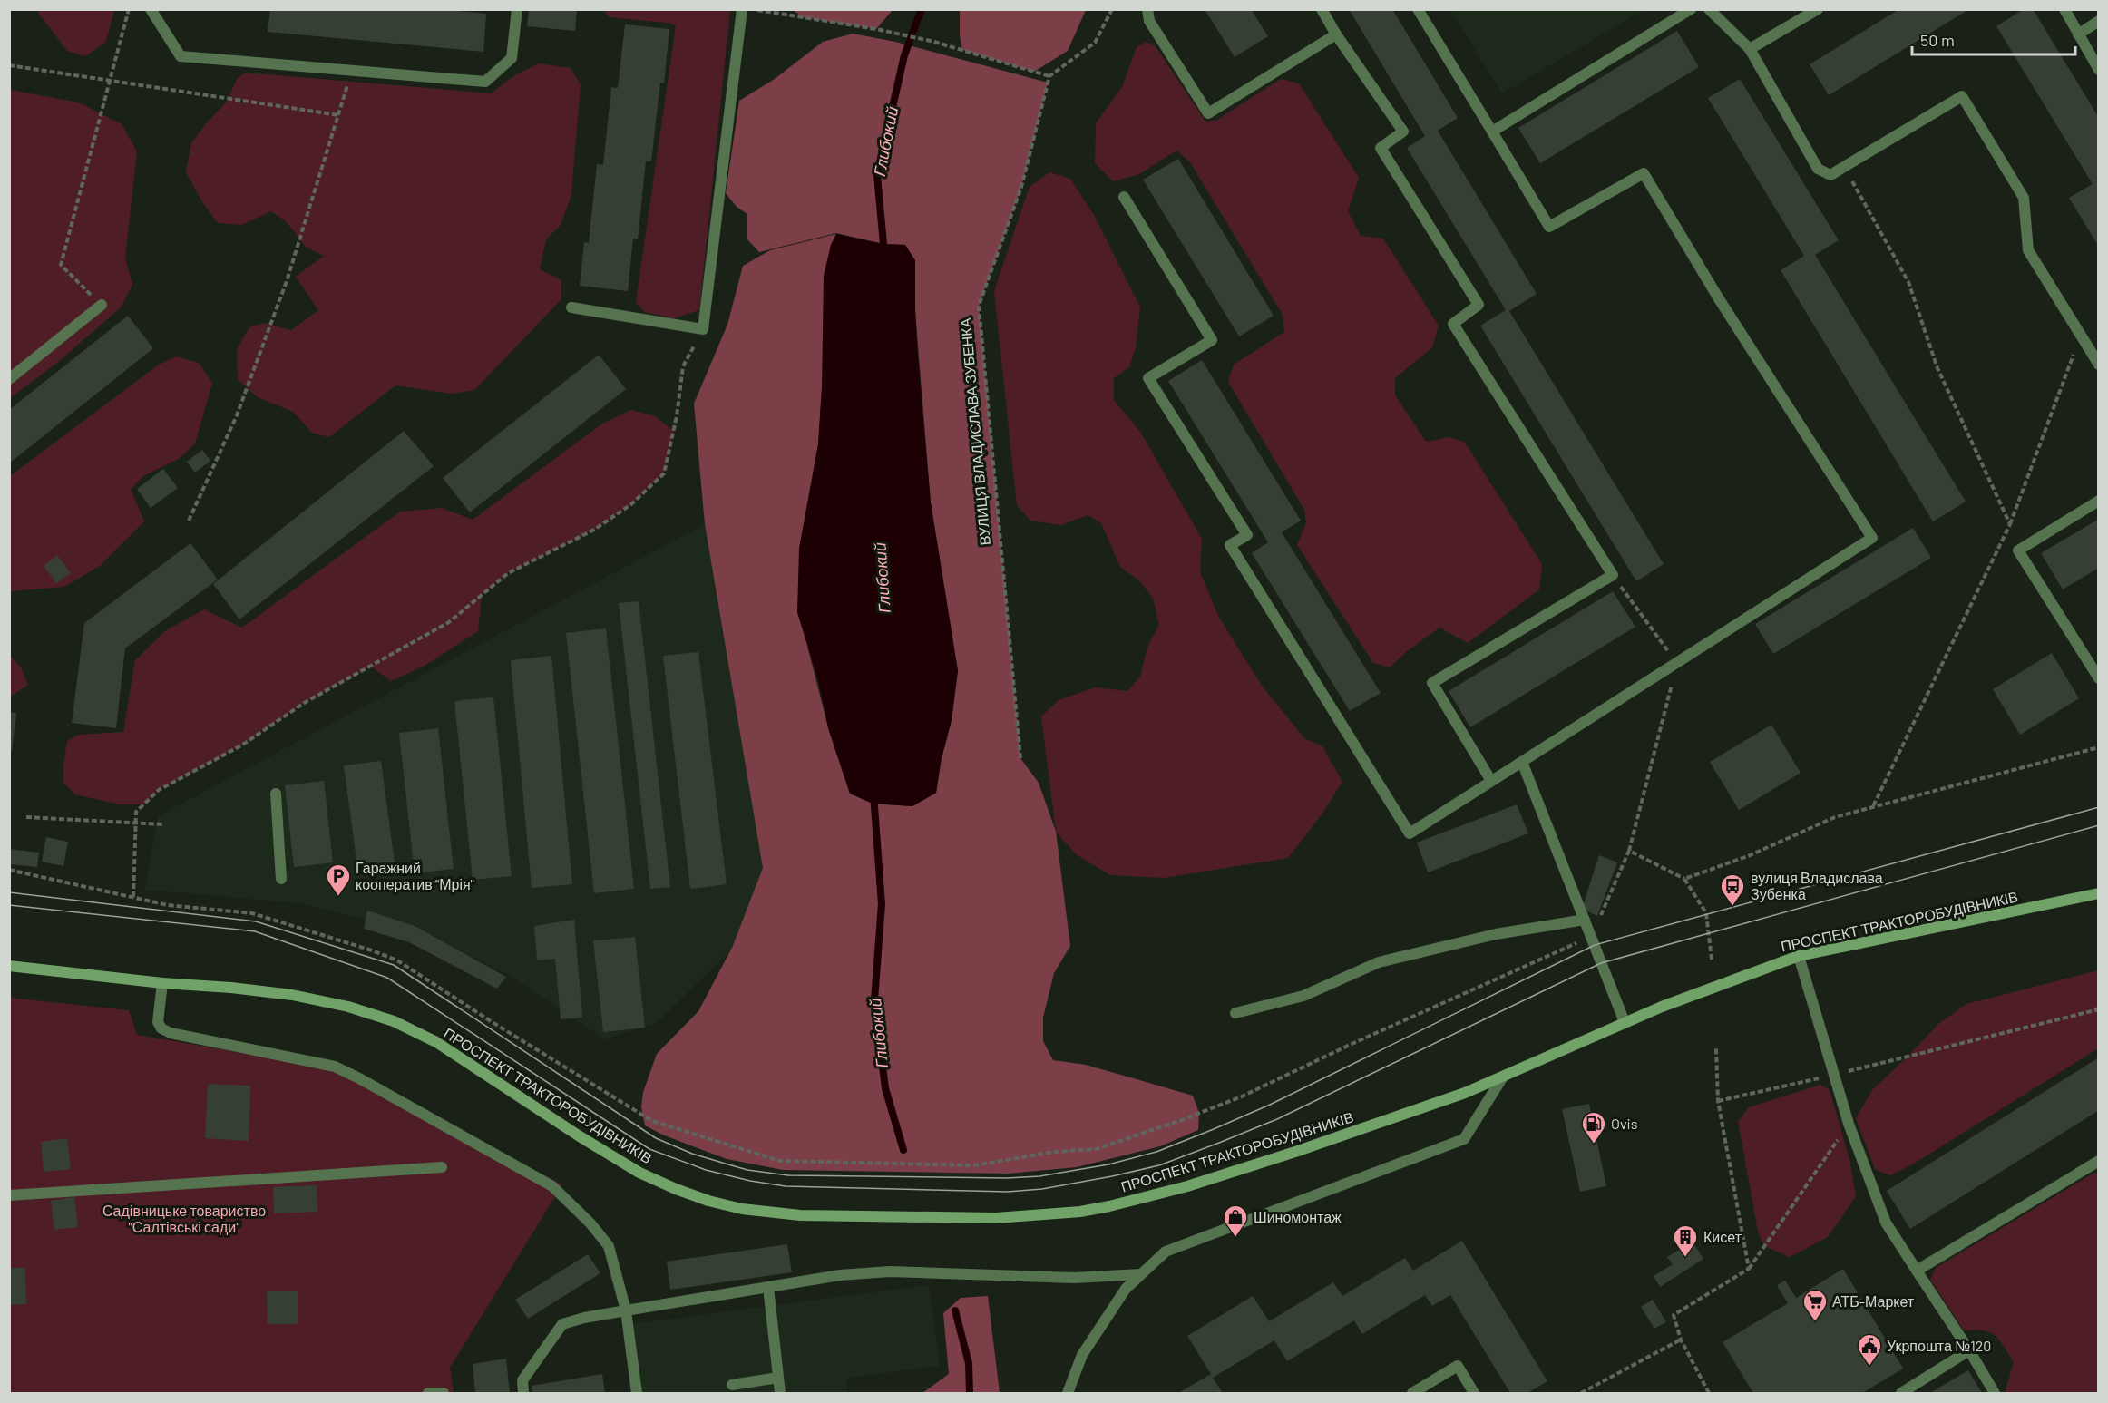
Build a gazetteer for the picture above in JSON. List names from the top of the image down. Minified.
{"streets":{"main road":["ПРОСПЕКТ ТРАКТОРОБУДІВНИКІВ"],"path":["ВУЛИЦЯ ВЛАДИСЛАВА ЗУБЕНКА"]},"water":["Глибокий"],"parks":["Садівницьке товариство \"Салтівські сади\""],"places":{"parking":["Гаражний кооператив \"Мрія\""],"bus stop":["вулиця Владислава Зубенка"],"fuel station":["Ovis"],"shop":["Шиномонтаж"],"building":["Кисет"],"supermarket":["АТБ-Маркет"],"public building":["Укрпошта №120"]},"scale_bar":"50 m"}
